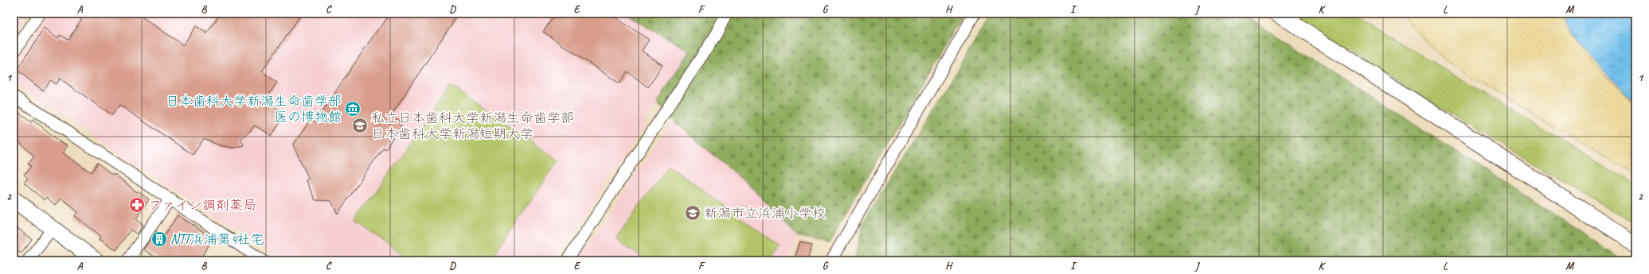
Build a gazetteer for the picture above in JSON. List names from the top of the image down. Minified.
{"places":{"museum":["日本歯科大学新潟生命歯学部 医の博物館"],"school or university":["私立日本歯科大学新潟生命歯学部 日本歯科大学新潟短期大学","新潟市立浜浦小学校"],"pharmacy":["ファイン調剤薬局"],"building":["NTT浜浦第4社宅"]},"grid":{"columns":["A","B","C","D","E","F","G","H","I","J","K","L","M"],"rows":["1","2"]}}
